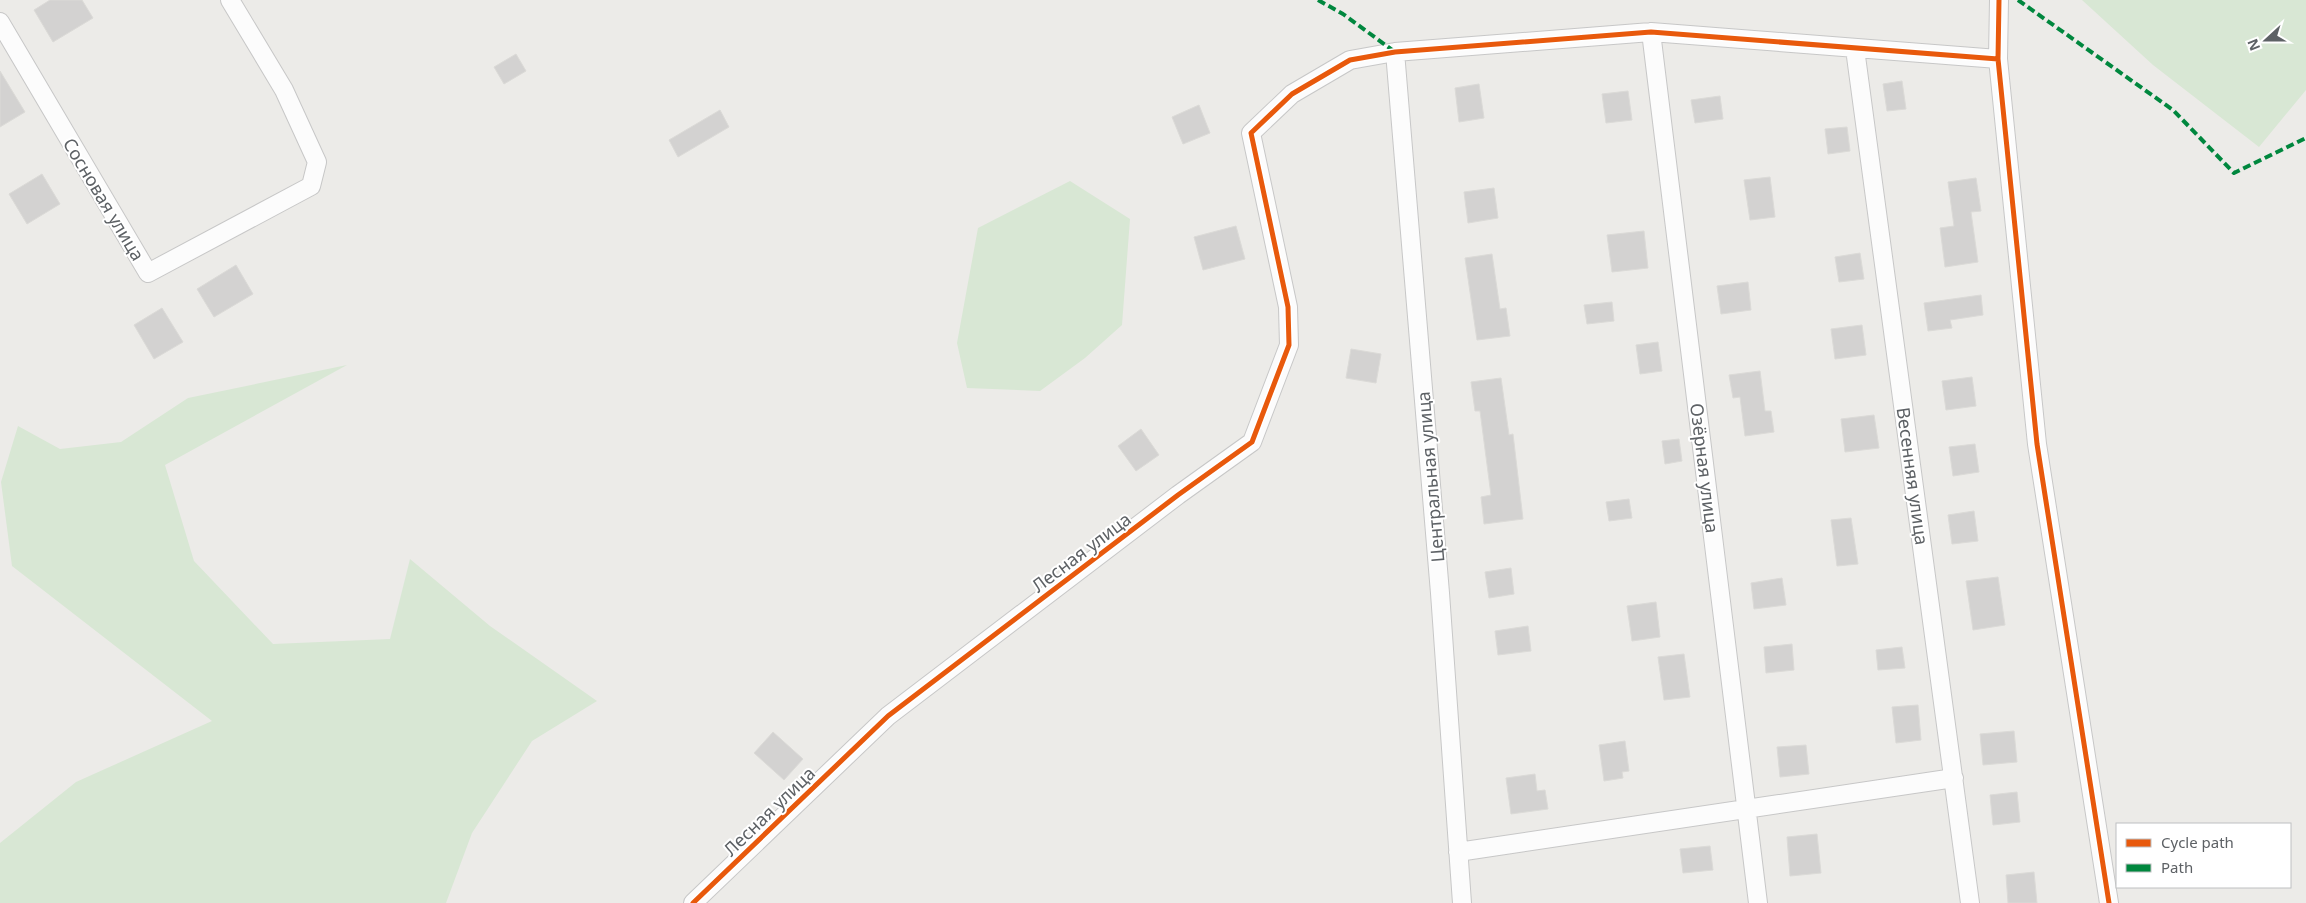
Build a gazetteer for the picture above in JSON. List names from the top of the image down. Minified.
{"streets":{"street":["Сосновая улица","Озёрная улица","Весенняя улица","Центральная улица","Лесная улица"]},"crossings":[["Центральная улица","Лесная улица"]],"legend":["Cycle path","Path"],"north":"left"}
